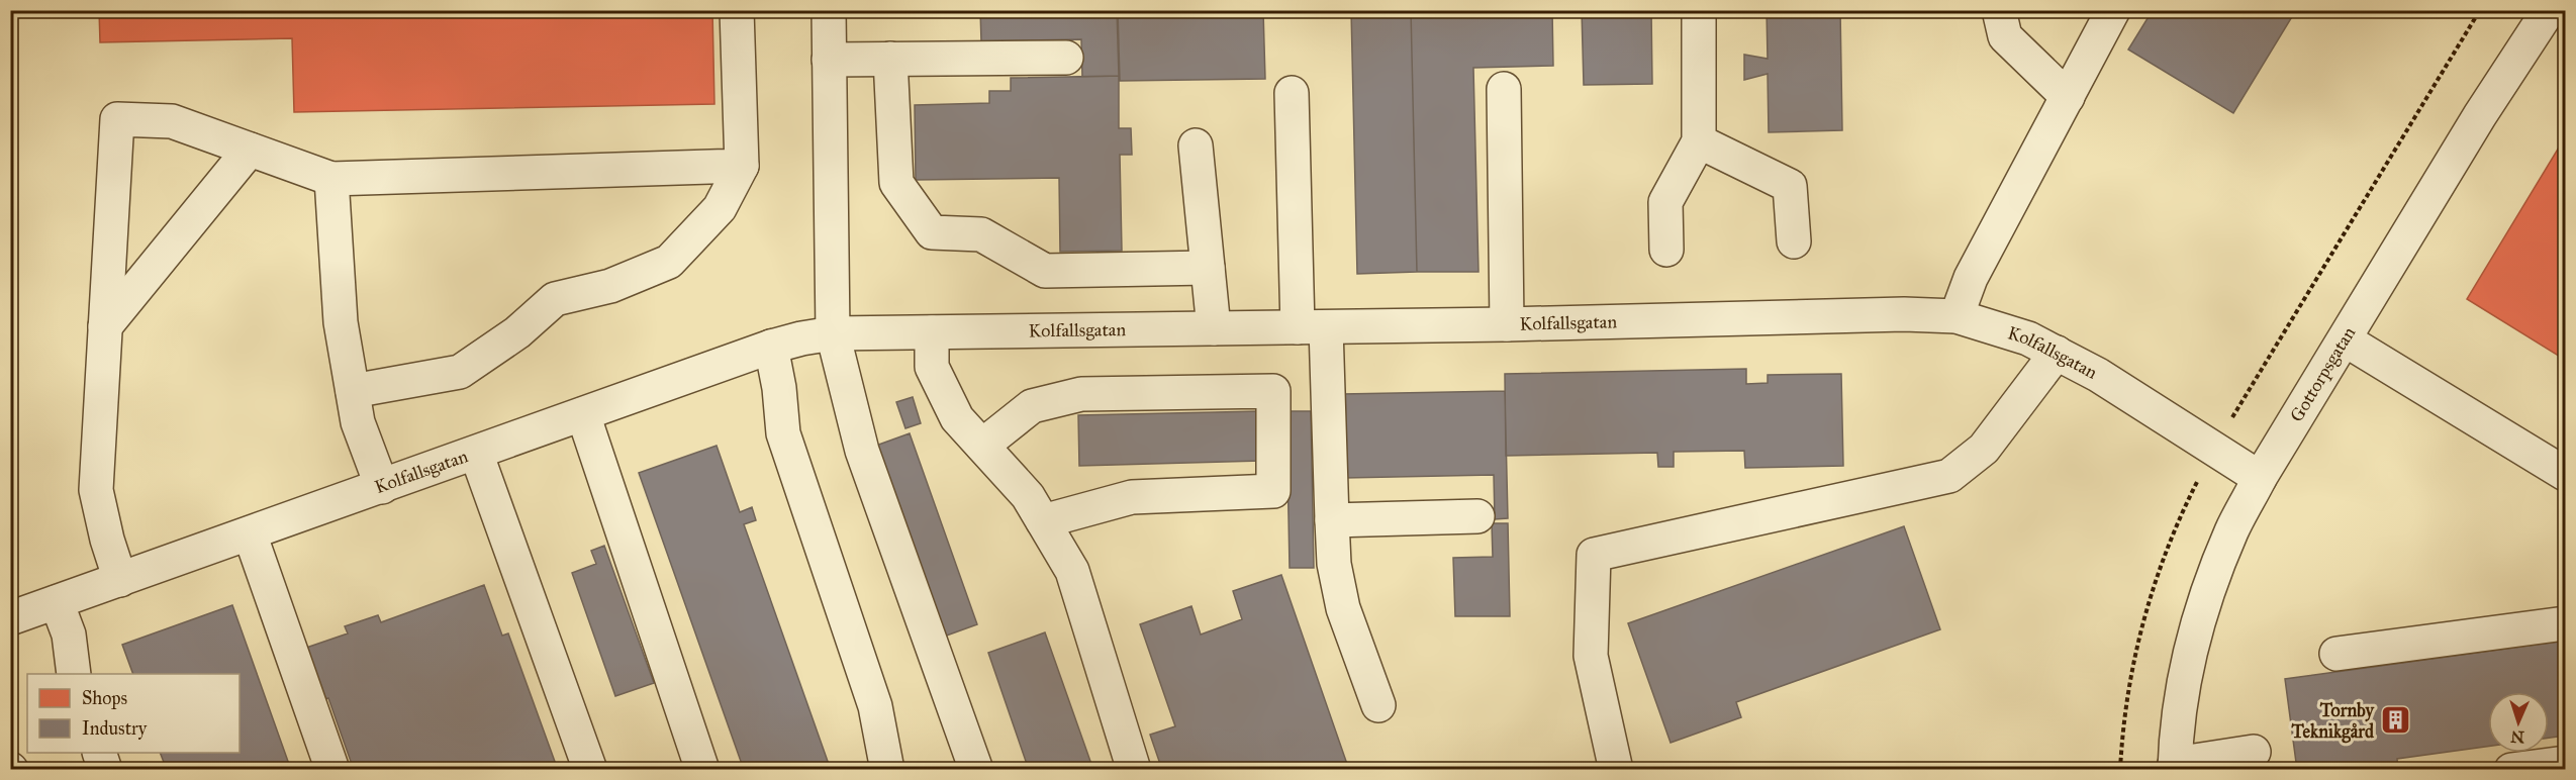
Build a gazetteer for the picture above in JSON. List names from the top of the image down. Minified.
{"streets":{"street":["Kolfallsgatan","Gottorpsgatan"]},"crossings":[["Kolfallsgatan","Gottorpsgatan"]],"places":{"building":["Tornby Teknikgård"]},"legend":["Shops","Industry"],"north":"bottom"}
